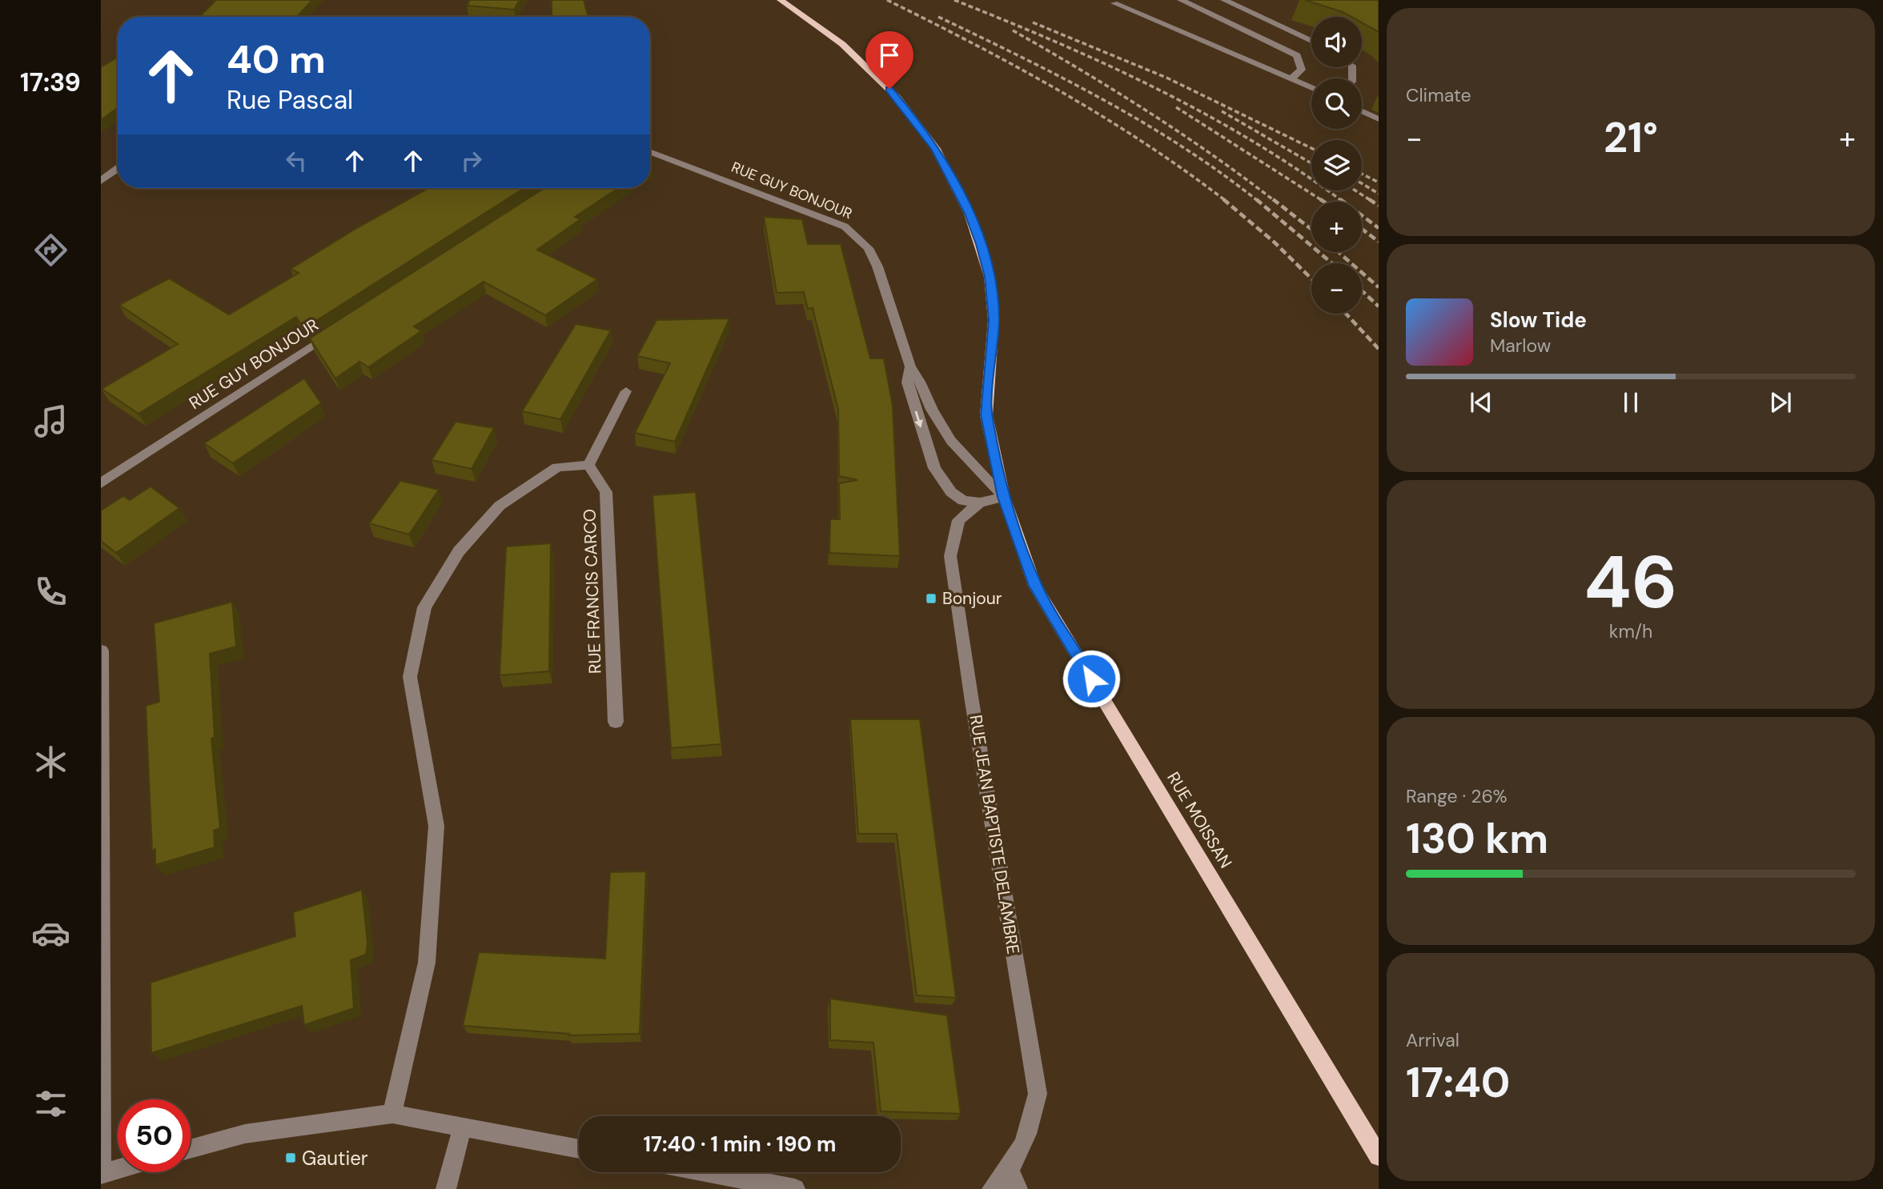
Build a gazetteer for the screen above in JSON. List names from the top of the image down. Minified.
{"streets":{"main road":["RUE MOISSAN"],"street":["RUE GUY BONJOUR","RUE FRANCIS CARCO","RUE JEAN BAPTISTE DELAMBRE"]},"crossings":[["RUE GUY BONJOUR","RUE MOISSAN"],["RUE GUY BONJOUR","RUE JEAN BAPTISTE DELAMBRE"],["RUE MOISSAN","RUE JEAN BAPTISTE DELAMBRE"]],"places":{"transit":["Bonjour","Gautier"]},"page":{"tabs":"17:39","tile":["Climate",["46","km/h"],["Range · 26%","130 km"],["Arrival","17:40"]],"map_buttons":["+","−"],"turn":["40 m","Rue Pascal"],"heat":["−","21°","+"],"song":["Slow Tide","Marlow"],"limit":"50","trip":"17:40 · 1 min · 190 m"}}
